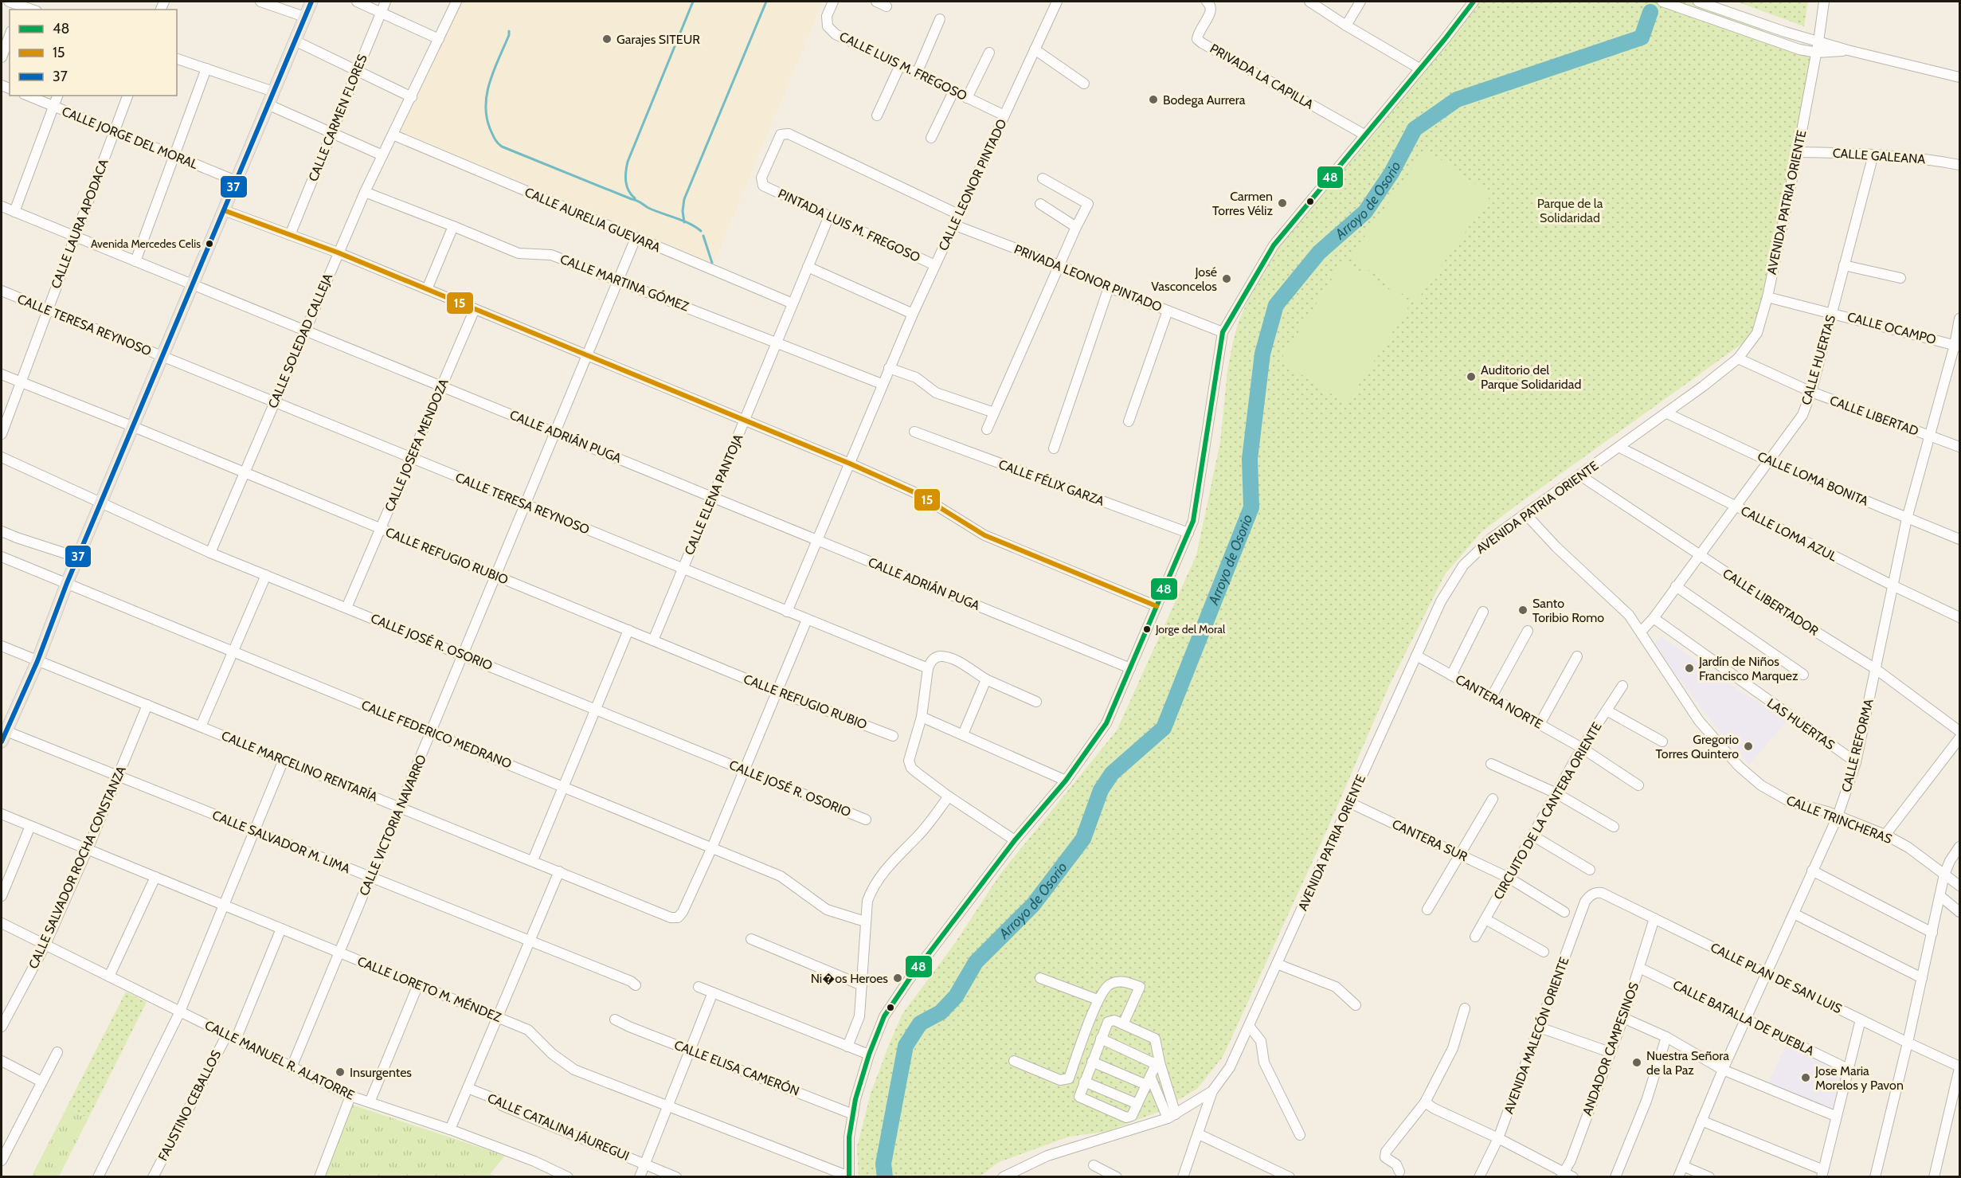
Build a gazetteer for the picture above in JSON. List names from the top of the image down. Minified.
{"streets":{"street":["CALLE LUIS M. FREGOSO","PRIVADA LA CAPILLA","CALLE CARMEN FLORES","CALLE JORGE DEL MORAL","CALLE GALEANA","CALLE LEONOR PINTADO","AVENIDA PATRIA ORIENTE","CALLE AURELIA GUEVARA","CALLE LAURA APODACA","PINTADA LUIS M. FREGOSO","PRIVADA LEONOR PINTADO","CALLE MARTINA GÓMEZ","CALLE TERESA REYNOSO","CALLE OCAMPO","CALLE SOLEDAD CALLEJA","CALLE HUERTAS","CALLE LIBERTAD","CALLE ADRIÁN PUGA","CALLE JOSEFA MENDOZA","CALLE LOMA BONITA","CALLE FÉLIX GARZA","CALLE ELENA PANTOJA","CALLE LOMA AZUL","CALLE REFUGIO RUBIO","CALLE LIBERTADOR","CALLE JOSÉ R. OSORIO","CANTERA NORTE","LAS HUERTAS","CALLE FEDERICO MEDRANO","CALLE REFORMA","CALLE MARCELINO RENTARÍA","CIRCUITO DE LA CANTERA ORIENTE","CALLE TRINCHERAS","CALLE VICTORIA NAVARRO","CANTERA SUR","CALLE SALVADOR M. LIMA","CALLE SALVADOR ROCHA CONSTANZA","CALLE PLAN DE SAN LUIS","CALLE LORETO M. MÉNDEZ","CALLE BATALLA DE PUEBLA","AVENIDA MALECÓN ORIENTE","ANDADOR CAMPESINOS","CALLE MANUEL R. ALATORRE","CALLE ELISA CAMERÓN","FAUSTINO CEBALLOS","CALLE CATALINA JÁUREGUI"]},"crossings":[["CALLE LUIS M. FREGOSO","CALLE LEONOR PINTADO"],["CALLE JORGE DEL MORAL","CALLE LAURA APODACA"],["CALLE GALEANA","AVENIDA PATRIA ORIENTE"],["CALLE GALEANA","CALLE HUERTAS"],["CALLE LEONOR PINTADO","PINTADA LUIS M. FREGOSO"],["CALLE LEONOR PINTADO","PRIVADA LEONOR PINTADO"],["CALLE LEONOR PINTADO","CALLE MARTINA GÓMEZ"],["CALLE LEONOR PINTADO","CALLE TERESA REYNOSO"],["CALLE LEONOR PINTADO","CALLE ADRIÁN PUGA"],["AVENIDA PATRIA ORIENTE","CALLE OCAMPO"],["AVENIDA PATRIA ORIENTE","CALLE LIBERTAD"],["AVENIDA PATRIA ORIENTE","CALLE LOMA BONITA"],["AVENIDA PATRIA ORIENTE","CALLE LOMA AZUL"],["AVENIDA PATRIA ORIENTE","CALLE LIBERTADOR"],["AVENIDA PATRIA ORIENTE","CANTERA NORTE"],["AVENIDA PATRIA ORIENTE","CALLE TRINCHERAS"],["AVENIDA PATRIA ORIENTE","CANTERA SUR"],["CALLE AURELIA GUEVARA","CALLE SOLEDAD CALLEJA"],["CALLE AURELIA GUEVARA","CALLE ELENA PANTOJA"],["CALLE AURELIA GUEVARA","CALLE VICTORIA NAVARRO"],["CALLE LAURA APODACA","CALLE TERESA REYNOSO"],["CALLE LAURA APODACA","CALLE ADRIÁN PUGA"],["CALLE LAURA APODACA","CALLE REFUGIO RUBIO"],["PINTADA LUIS M. FREGOSO","CALLE ELENA PANTOJA"],["CALLE MARTINA GÓMEZ","CALLE SOLEDAD CALLEJA"],["CALLE MARTINA GÓMEZ","CALLE ELENA PANTOJA"],["CALLE MARTINA GÓMEZ","CALLE VICTORIA NAVARRO"],["CALLE TERESA REYNOSO","CALLE SOLEDAD CALLEJA"],["CALLE TERESA REYNOSO","CALLE JOSEFA MENDOZA"],["CALLE TERESA REYNOSO","CALLE ELENA PANTOJA"],["CALLE TERESA REYNOSO","CALLE VICTORIA NAVARRO"],["CALLE OCAMPO","CALLE HUERTAS"],["CALLE OCAMPO","CALLE REFORMA"],["CALLE SOLEDAD CALLEJA","CALLE ADRIÁN PUGA"],["CALLE SOLEDAD CALLEJA","CALLE REFUGIO RUBIO"],["CALLE SOLEDAD CALLEJA","CALLE JOSÉ R. OSORIO"],["CALLE HUERTAS","CALLE LIBERTAD"],["CALLE HUERTAS","CALLE LOMA BONITA"],["CALLE HUERTAS","CALLE LOMA AZUL"],["CALLE HUERTAS","CALLE LIBERTADOR"],["CALLE HUERTAS","LAS HUERTAS"],["CALLE HUERTAS","CALLE TRINCHERAS"],["CALLE LIBERTAD","CALLE REFORMA"],["CALLE ADRIÁN PUGA","CALLE JOSEFA MENDOZA"],["CALLE ADRIÁN PUGA","CALLE ELENA PANTOJA"],["CALLE ADRIÁN PUGA","CALLE VICTORIA NAVARRO"],["CALLE JOSEFA MENDOZA","CALLE REFUGIO RUBIO"],["CALLE JOSEFA MENDOZA","CALLE JOSÉ R. OSORIO"],["CALLE LOMA BONITA","CALLE REFORMA"],["CALLE ELENA PANTOJA","CALLE REFUGIO RUBIO"],["CALLE LOMA AZUL","CALLE REFORMA"],["CALLE REFUGIO RUBIO","CALLE VICTORIA NAVARRO"],["CALLE LIBERTADOR","CALLE REFORMA"],["CALLE JOSÉ R. OSORIO","CALLE VICTORIA NAVARRO"],["CANTERA NORTE","CIRCUITO DE LA CANTERA ORIENTE"],["LAS HUERTAS","CALLE REFORMA"],["CALLE FEDERICO MEDRANO","CALLE MARCELINO RENTARÍA"],["CALLE FEDERICO MEDRANO","CALLE VICTORIA NAVARRO"],["CALLE REFORMA","CALLE TRINCHERAS"],["CALLE REFORMA","CALLE PLAN DE SAN LUIS"],["CALLE REFORMA","CALLE BATALLA DE PUEBLA"],["CALLE MARCELINO RENTARÍA","CALLE VICTORIA NAVARRO"],["CALLE MARCELINO RENTARÍA","CALLE SALVADOR ROCHA CONSTANZA"],["CIRCUITO DE LA CANTERA ORIENTE","CANTERA SUR"],["CALLE VICTORIA NAVARRO","CALLE SALVADOR M. LIMA"],["CALLE VICTORIA NAVARRO","CALLE LORETO M. MÉNDEZ"],["CALLE VICTORIA NAVARRO","CALLE MANUEL R. ALATORRE"],["CALLE SALVADOR M. LIMA","CALLE SALVADOR ROCHA CONSTANZA"],["CALLE SALVADOR ROCHA CONSTANZA","CALLE LORETO M. MÉNDEZ"],["CALLE SALVADOR ROCHA CONSTANZA","CALLE MANUEL R. ALATORRE"],["CALLE PLAN DE SAN LUIS","AVENIDA MALECÓN ORIENTE"],["CALLE PLAN DE SAN LUIS","ANDADOR CAMPESINOS"],["CALLE LORETO M. MÉNDEZ","FAUSTINO CEBALLOS"],["CALLE BATALLA DE PUEBLA","ANDADOR CAMPESINOS"],["CALLE MANUEL R. ALATORRE","FAUSTINO CEBALLOS"]],"water":["Arroyo de Osorio"],"parks":["Parque de la Solidaridad"],"places":["Garajes SITEUR","Bodega Aurrera","Carmen Torres Véliz","Avenida Mercedes Celis","José Vasconcelos","Auditorio del Parque Solidaridad","Santo Toribio Romo","Jorge del Moral","Jardín de Niños Francisco Marquez","Gregorio Torres Quintero","Ni�os Heroes","Nuestra Señora de la Paz","Insurgentes","Jose Maria Morelos y Pavon"],"lines":["transit line 48","transit line 37","transit line 15"],"legend":["48","15","37"]}
